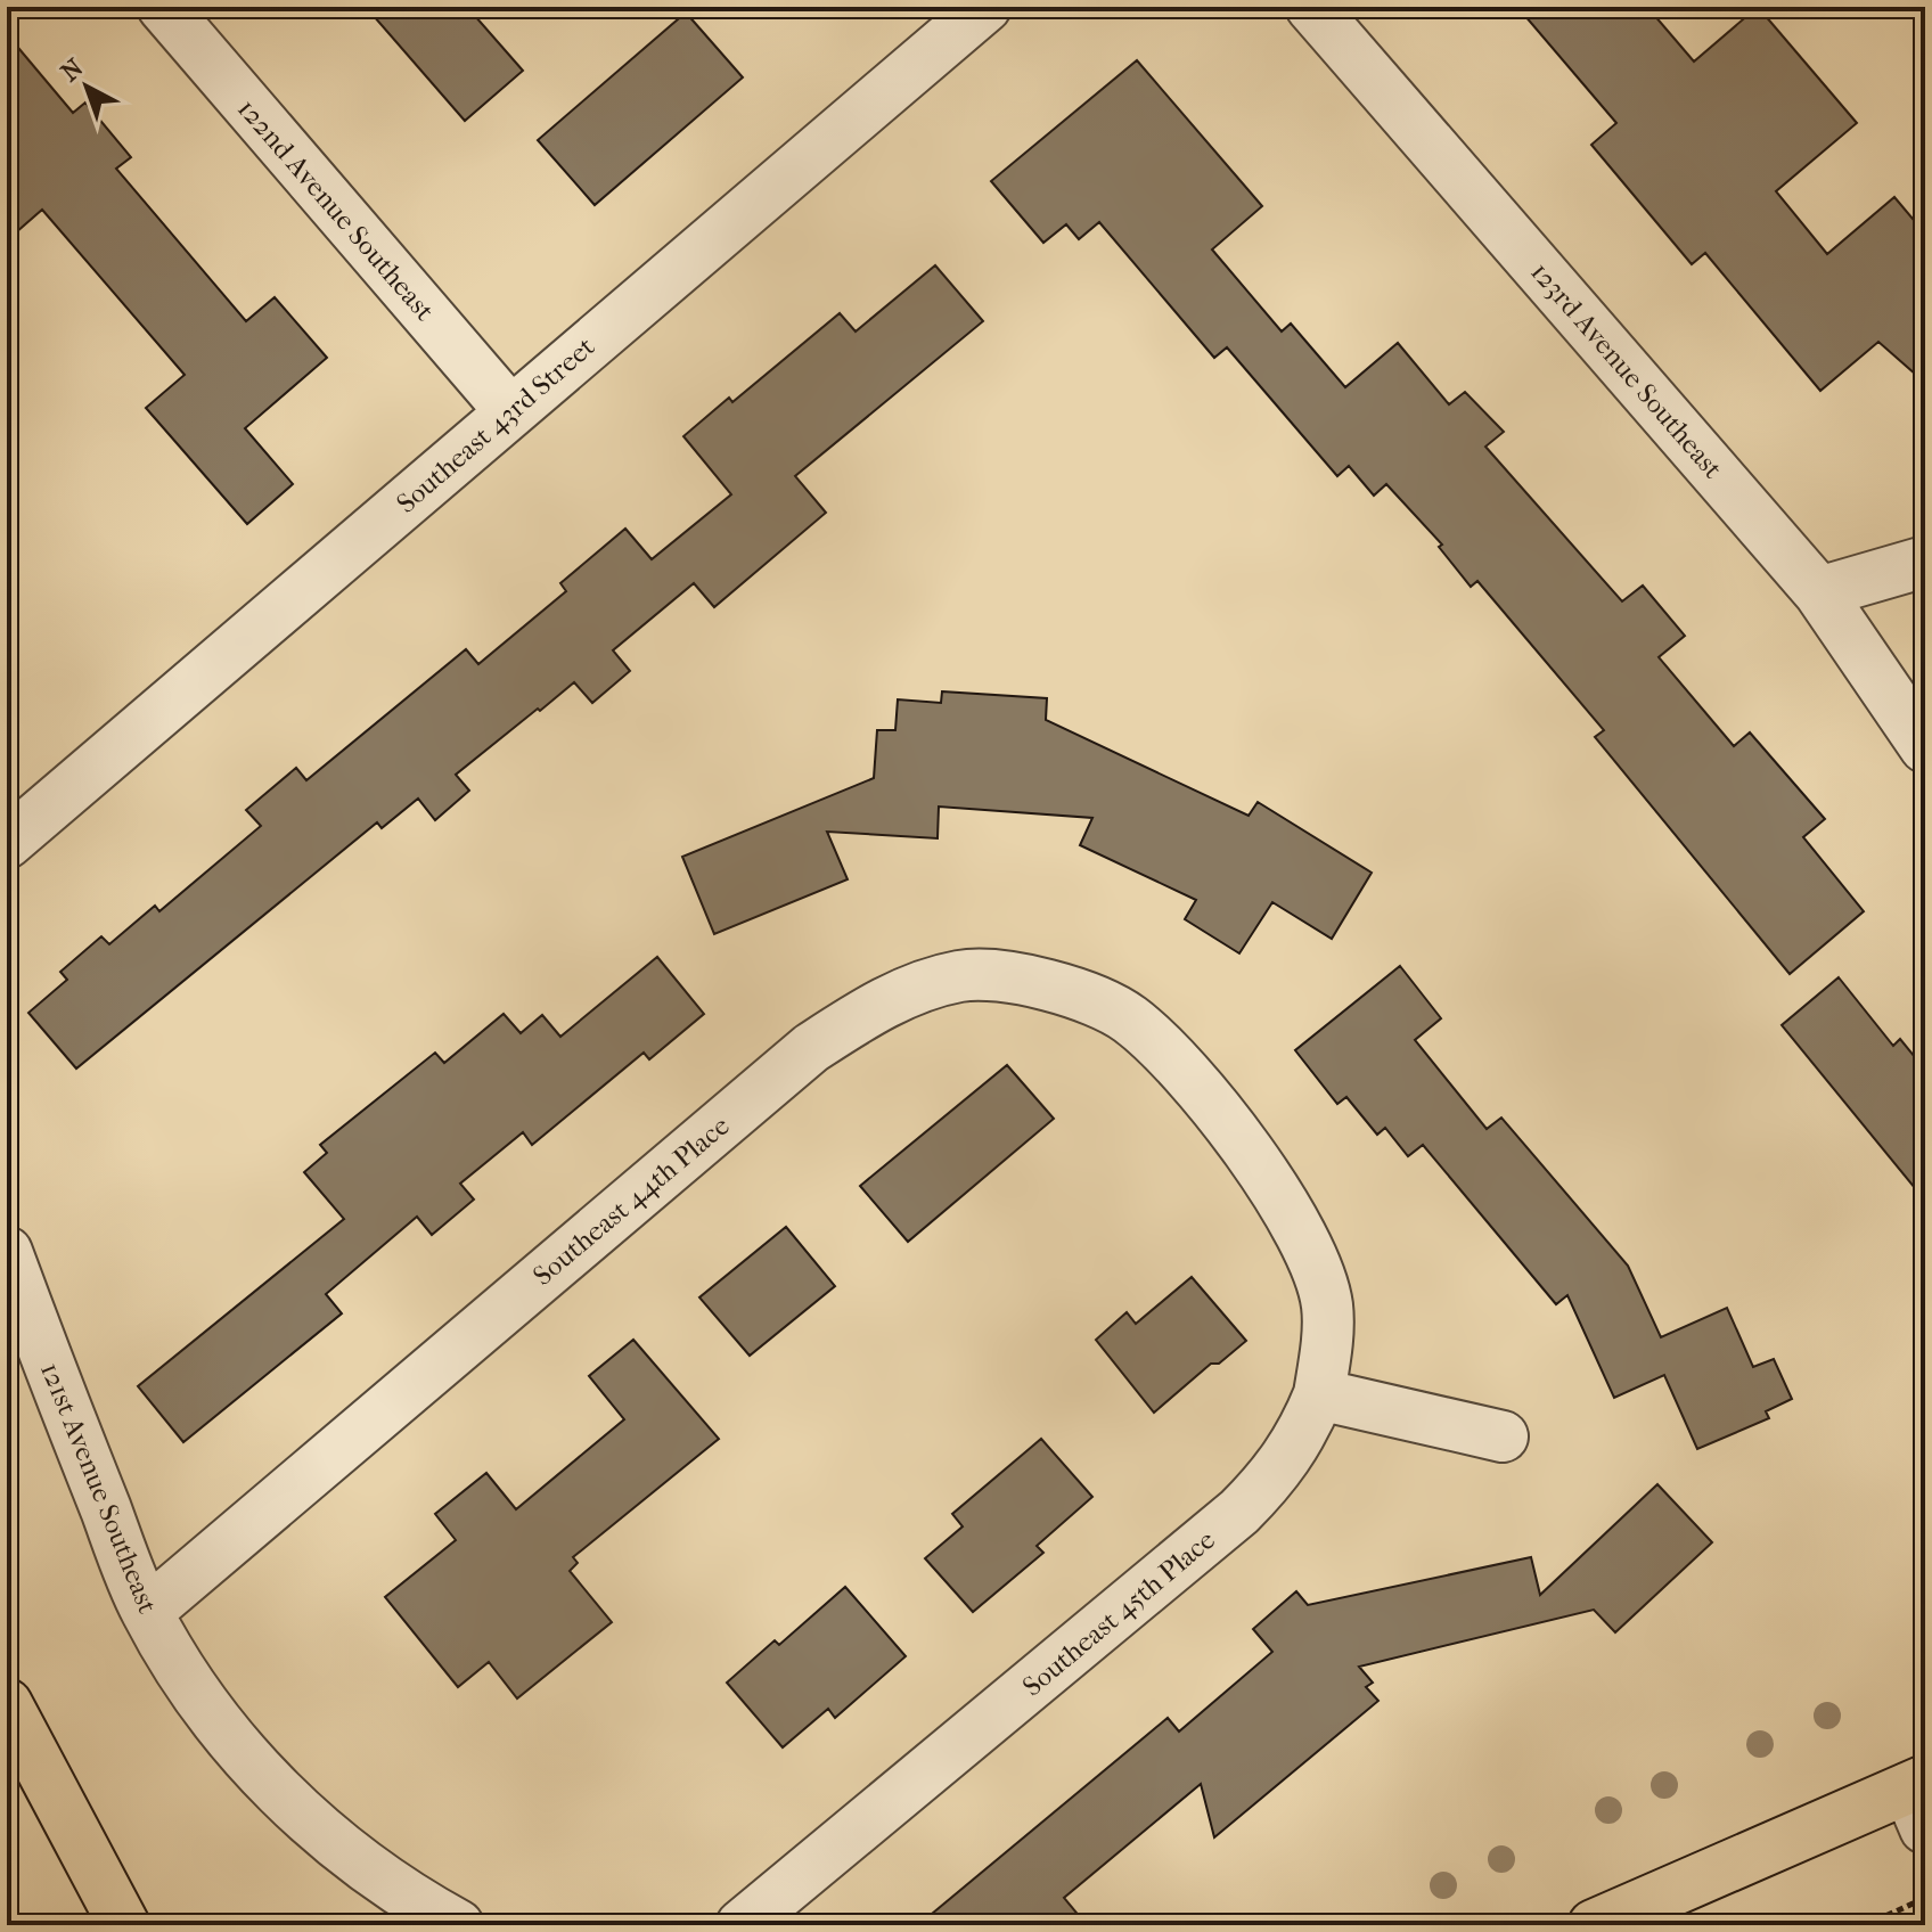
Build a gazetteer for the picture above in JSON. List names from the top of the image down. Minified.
{"streets":{"street":["122nd Avenue Southeast","123rd Avenue Southeast","Southeast 43rd Street","Southeast 44th Place","121st Avenue Southeast","Southeast 45th Place"]},"crossings":[["122nd Avenue Southeast","Southeast 43rd Street"],["Southeast 44th Place","121st Avenue Southeast"],["Southeast 44th Place","Southeast 45th Place"]],"north":"top left"}
